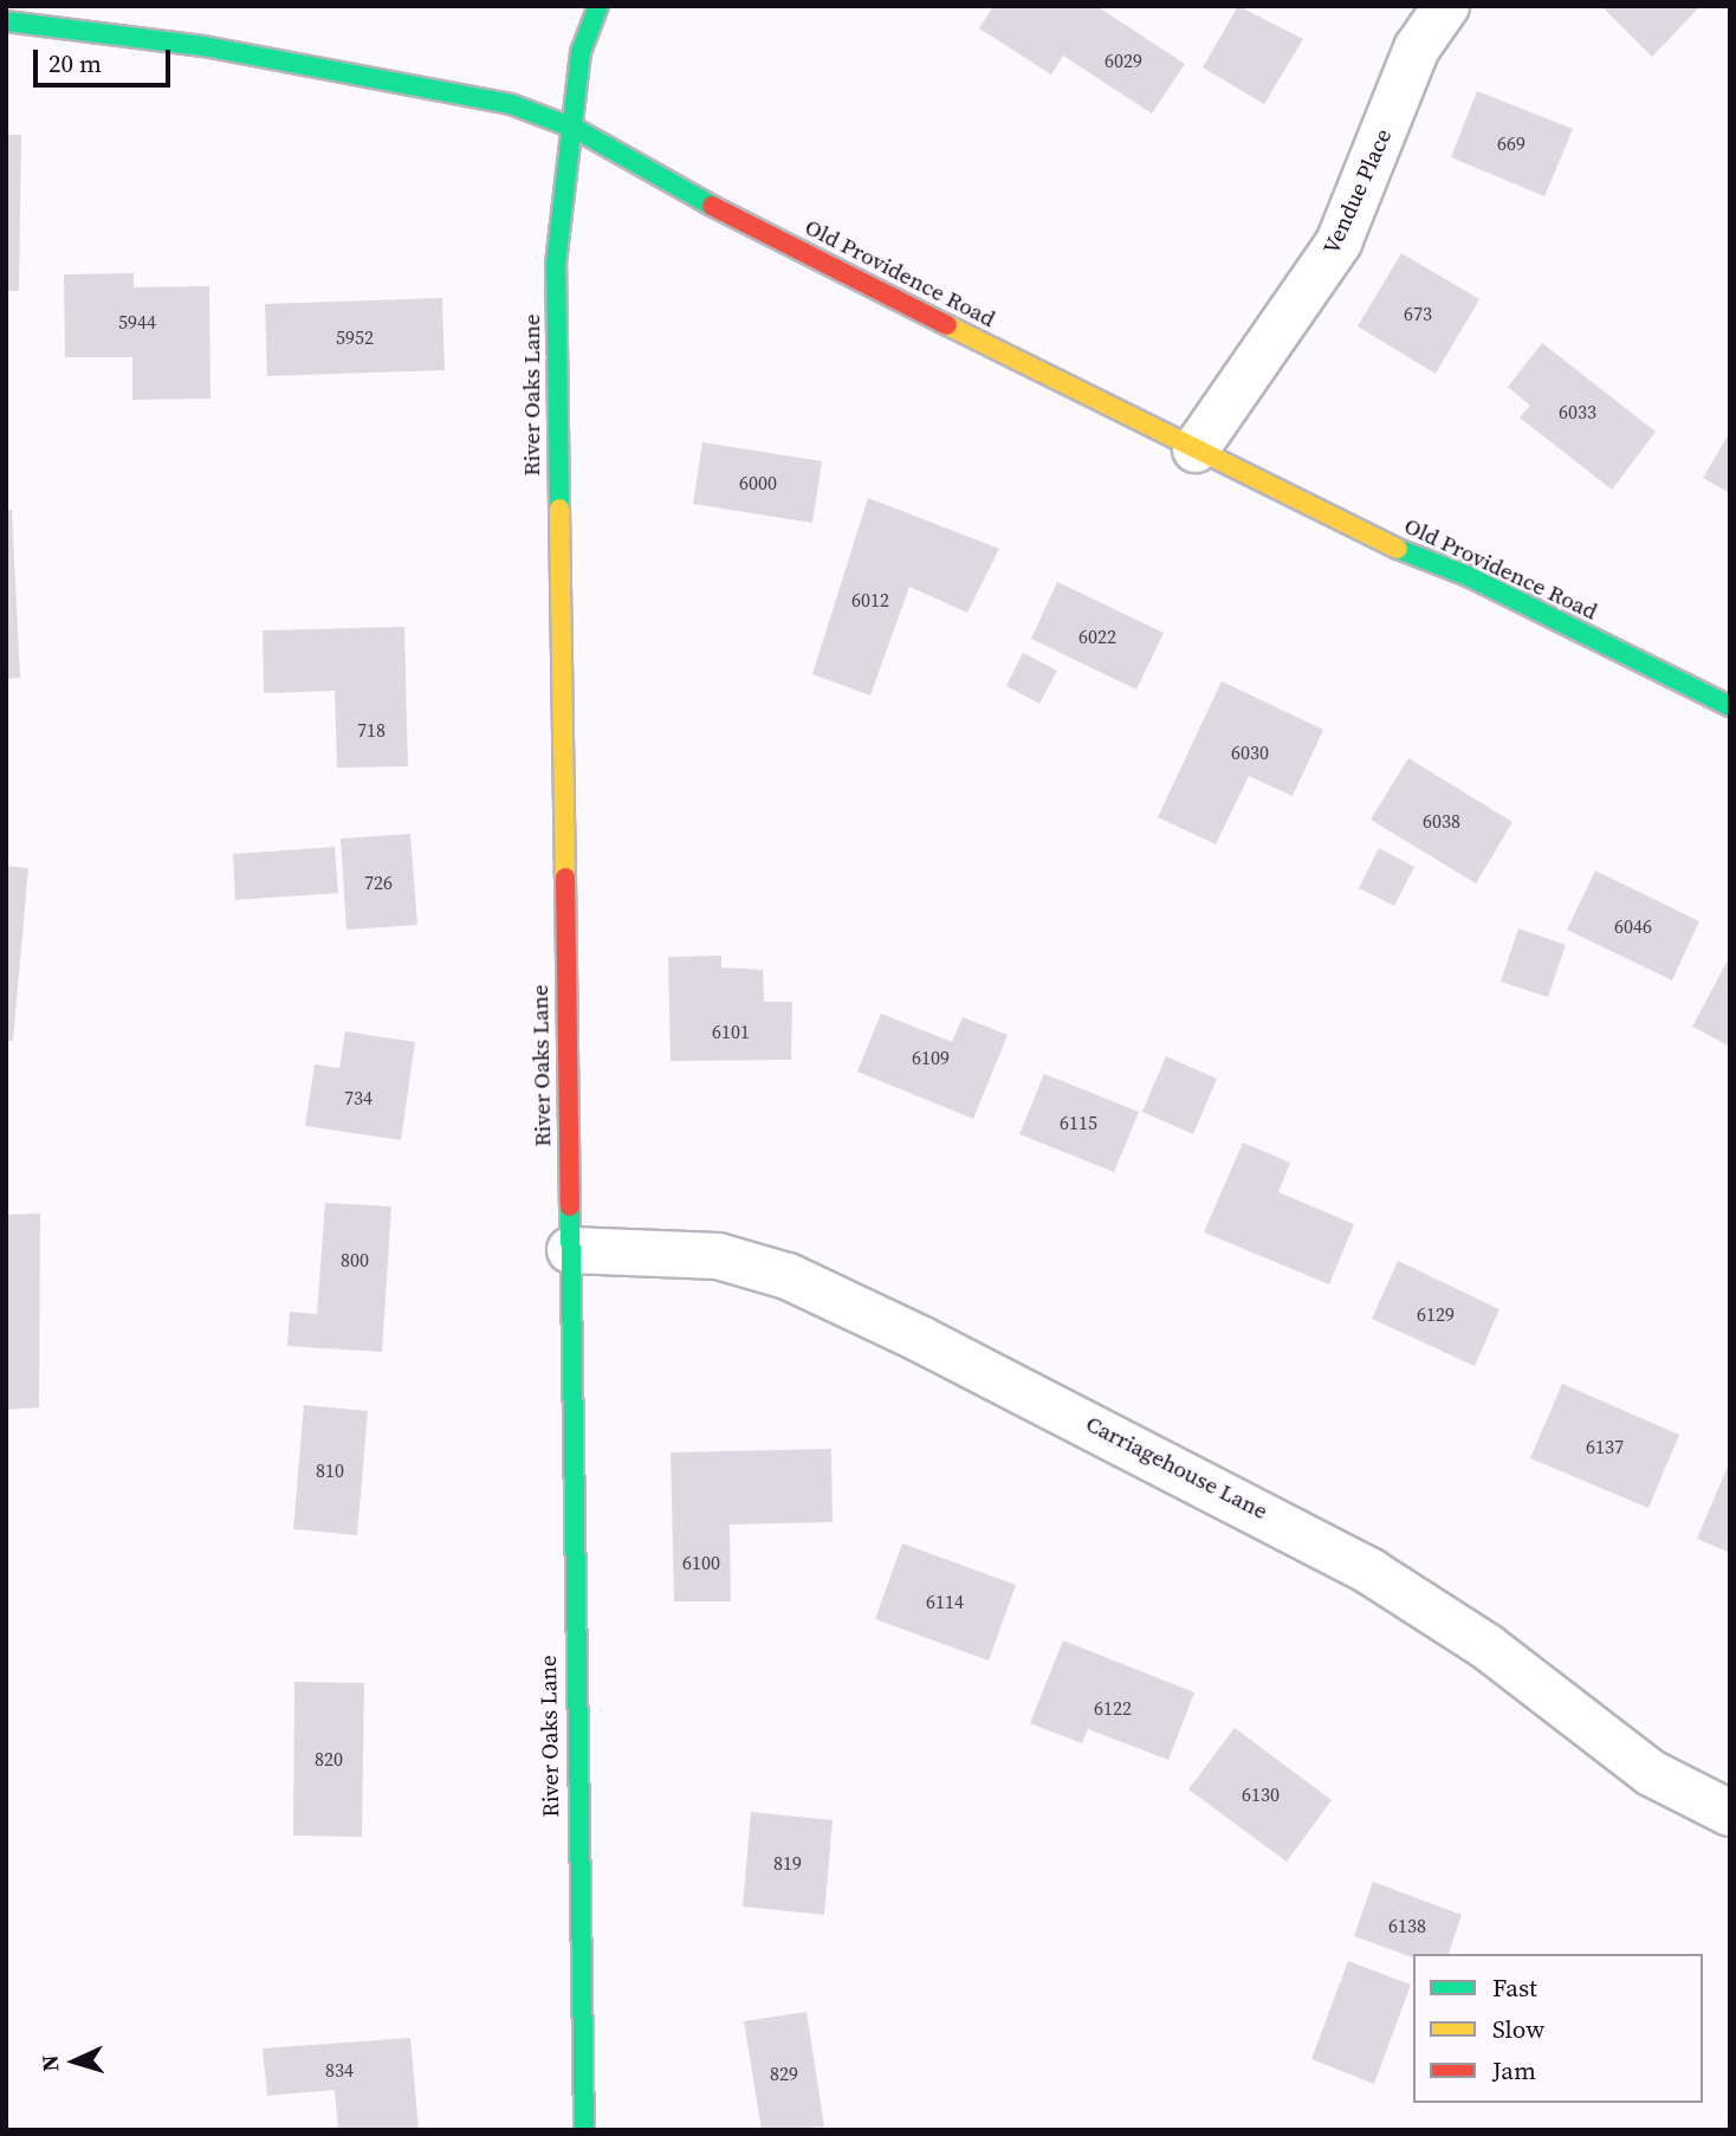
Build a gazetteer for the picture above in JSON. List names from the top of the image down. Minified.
{"streets":{"street":["Vendue Place","Old Providence Road","River Oaks Lane","Carriagehouse Lane"]},"crossings":[["Vendue Place","Old Providence Road"],["Old Providence Road","River Oaks Lane"],["River Oaks Lane","Carriagehouse Lane"]],"house_numbers":["6029","669","673","5944","5952","6033","6000","6012","6022","718","6030","6038","726","6046","6101","6109","734","6115","800","6129","6137","810","6100","6114","6122","820","6130","819","6138","834","829"],"legend":["Fast","Slow","Jam"],"scale_bar":"20 m","north":"left"}
